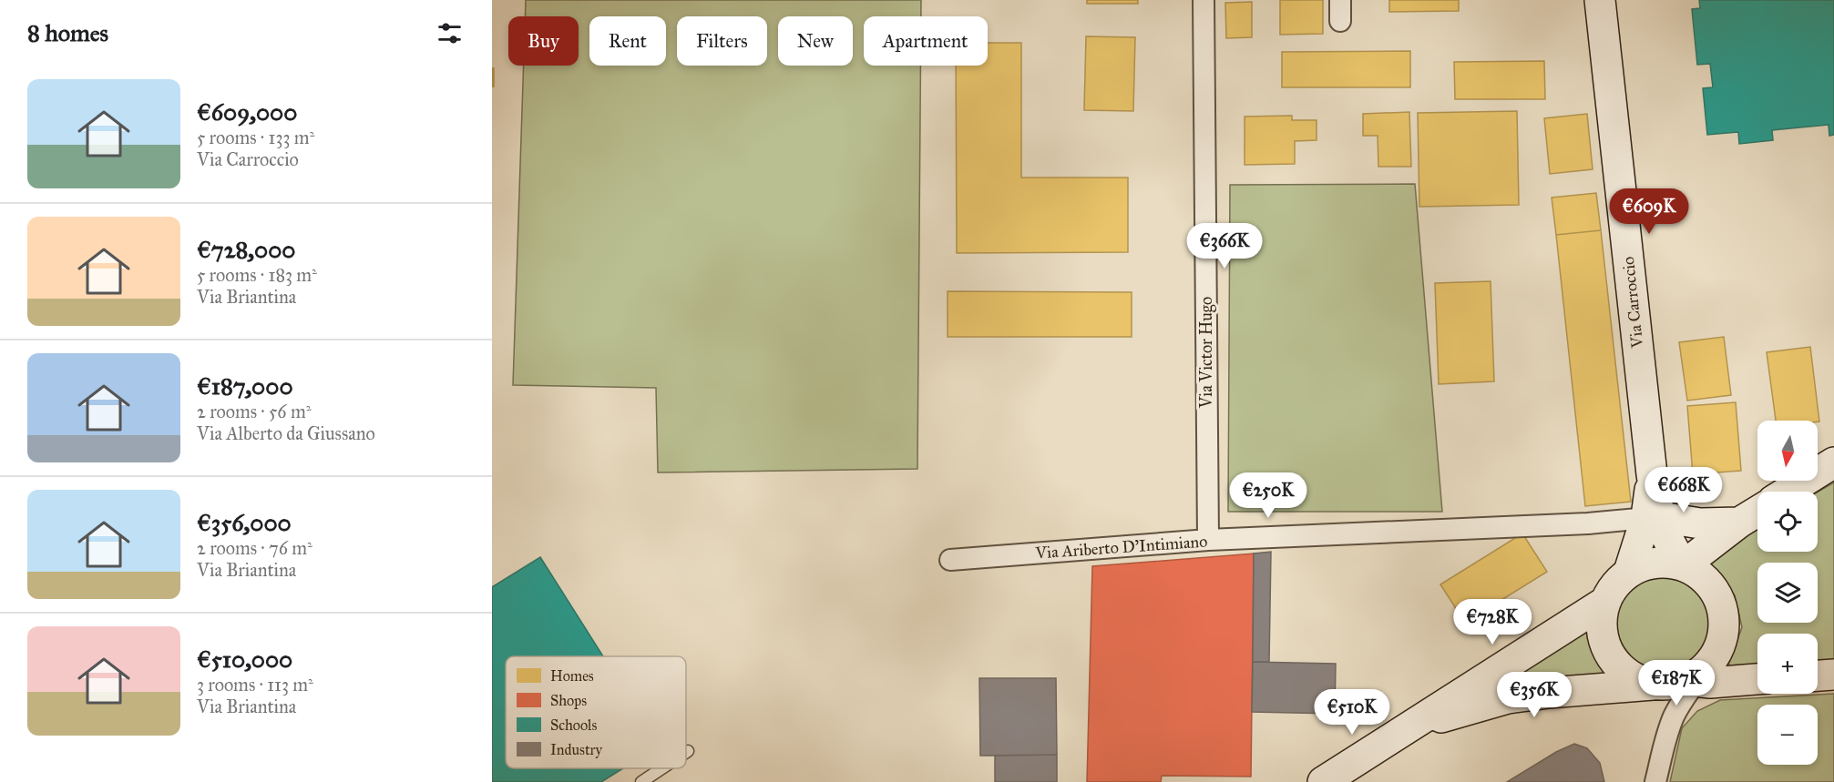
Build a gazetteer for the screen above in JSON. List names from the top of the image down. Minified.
{"streets":{"main road":["Via Carroccio"],"street":["Via Victor Hugo","Via Ariberto D'Intimiano"]},"crossings":[["Via Carroccio","Via Ariberto D'Intimiano"],["Via Victor Hugo","Via Ariberto D'Intimiano"]],"legend":["Homes","Shops","Schools","Industry"],"north":"bottom","page":{"heading":"8 homes","chip":["Buy","Rent","Filters","New","Apartment"],"list":[{"name":"€609,000","note":"5 rooms · 133 m² · Via Carroccio"},{"name":"€728,000","note":"5 rooms · 183 m² · Via Briantina"},{"name":"€187,000","note":"2 rooms · 56 m² · Via Alberto da Giussano"},{"name":"€356,000","note":"2 rooms · 76 m² · Via Briantina"},{"name":"€510,000","note":"3 rooms · 113 m² · Via Briantina"}],"price":["€609K","€366K","€668K","€250K","€728K","€187K","€356K","€510K"],"map_buttons":["+","−"]}}
